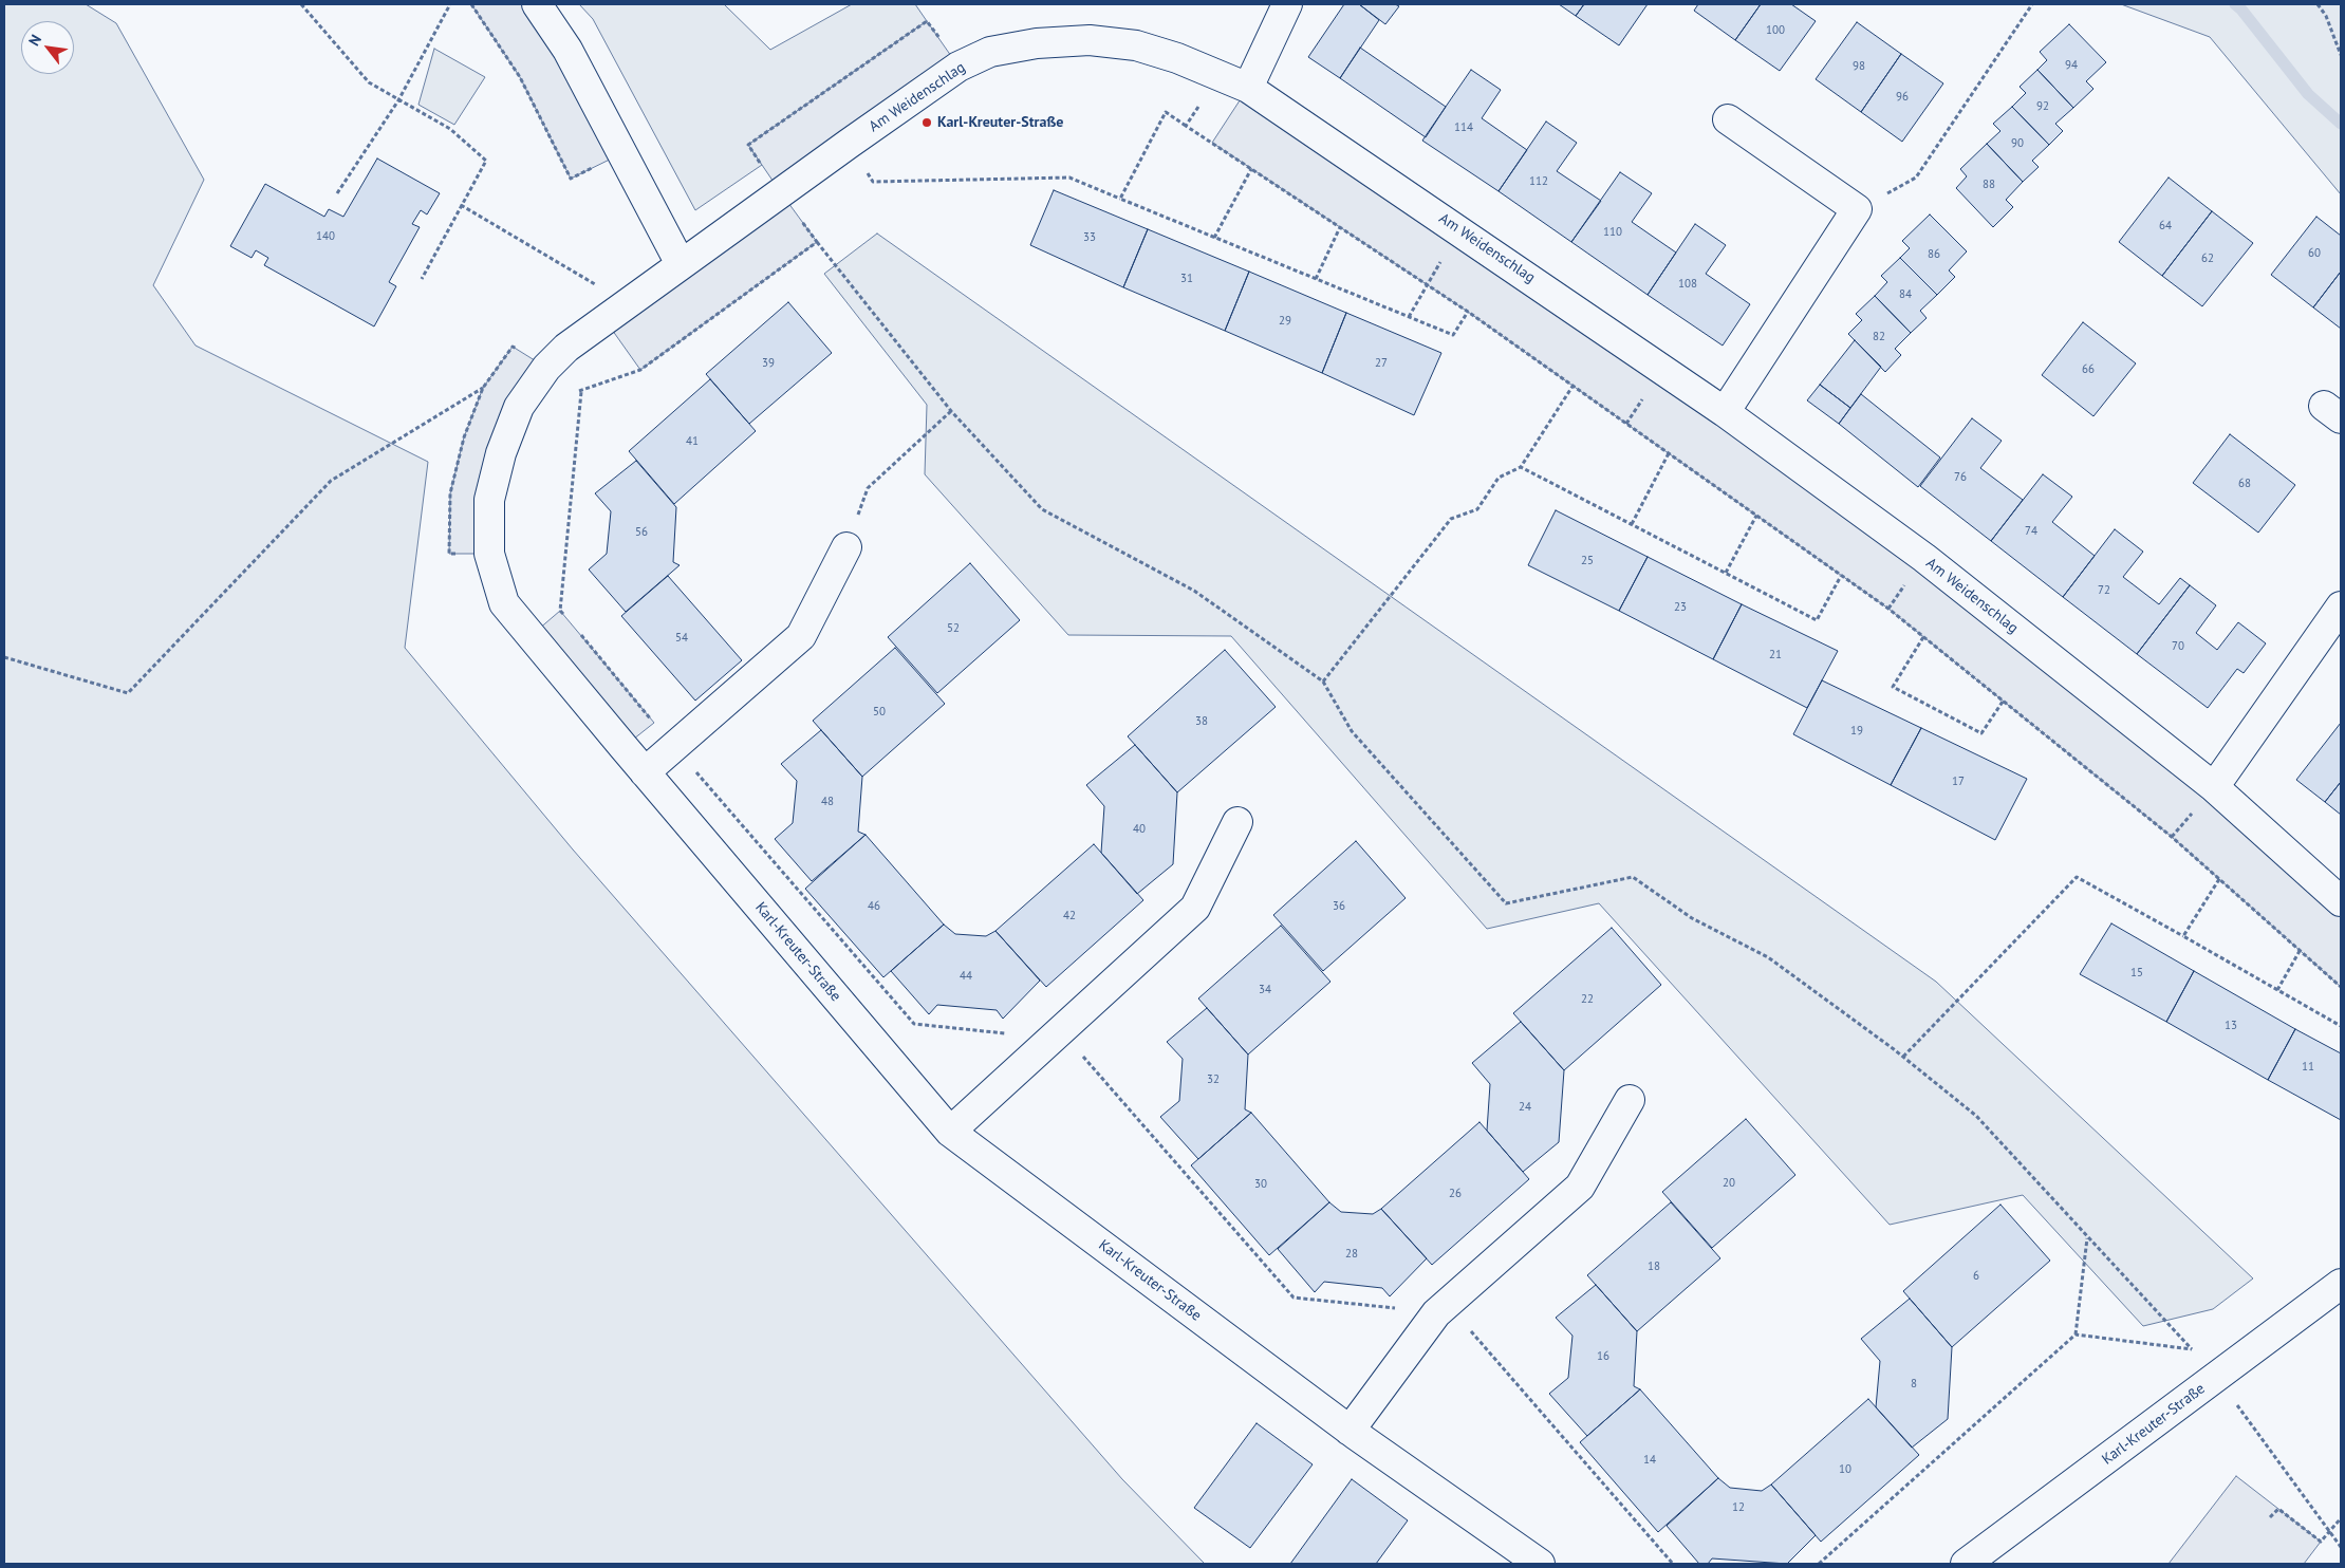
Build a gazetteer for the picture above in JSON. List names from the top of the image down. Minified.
{"streets":{"street":["Am Weidenschlag","Karl-Kreuter-Straße"]},"crossings":[["Am Weidenschlag","Karl-Kreuter-Straße"]],"places":["Karl-Kreuter-Straße"],"house_numbers":["100","94","98","96","92","114","90","112","88","64","110","140","33","60","86","62","31","108","84","29","82","39","27","66","41","76","68","74","56","25","72","23","52","54","70","21","50","38","19","17","48","40","46","36","42","15","44","34","22","13","11","32","24","20","30","26","28","18","6","16","8","14","10","12"],"north":"top left"}
